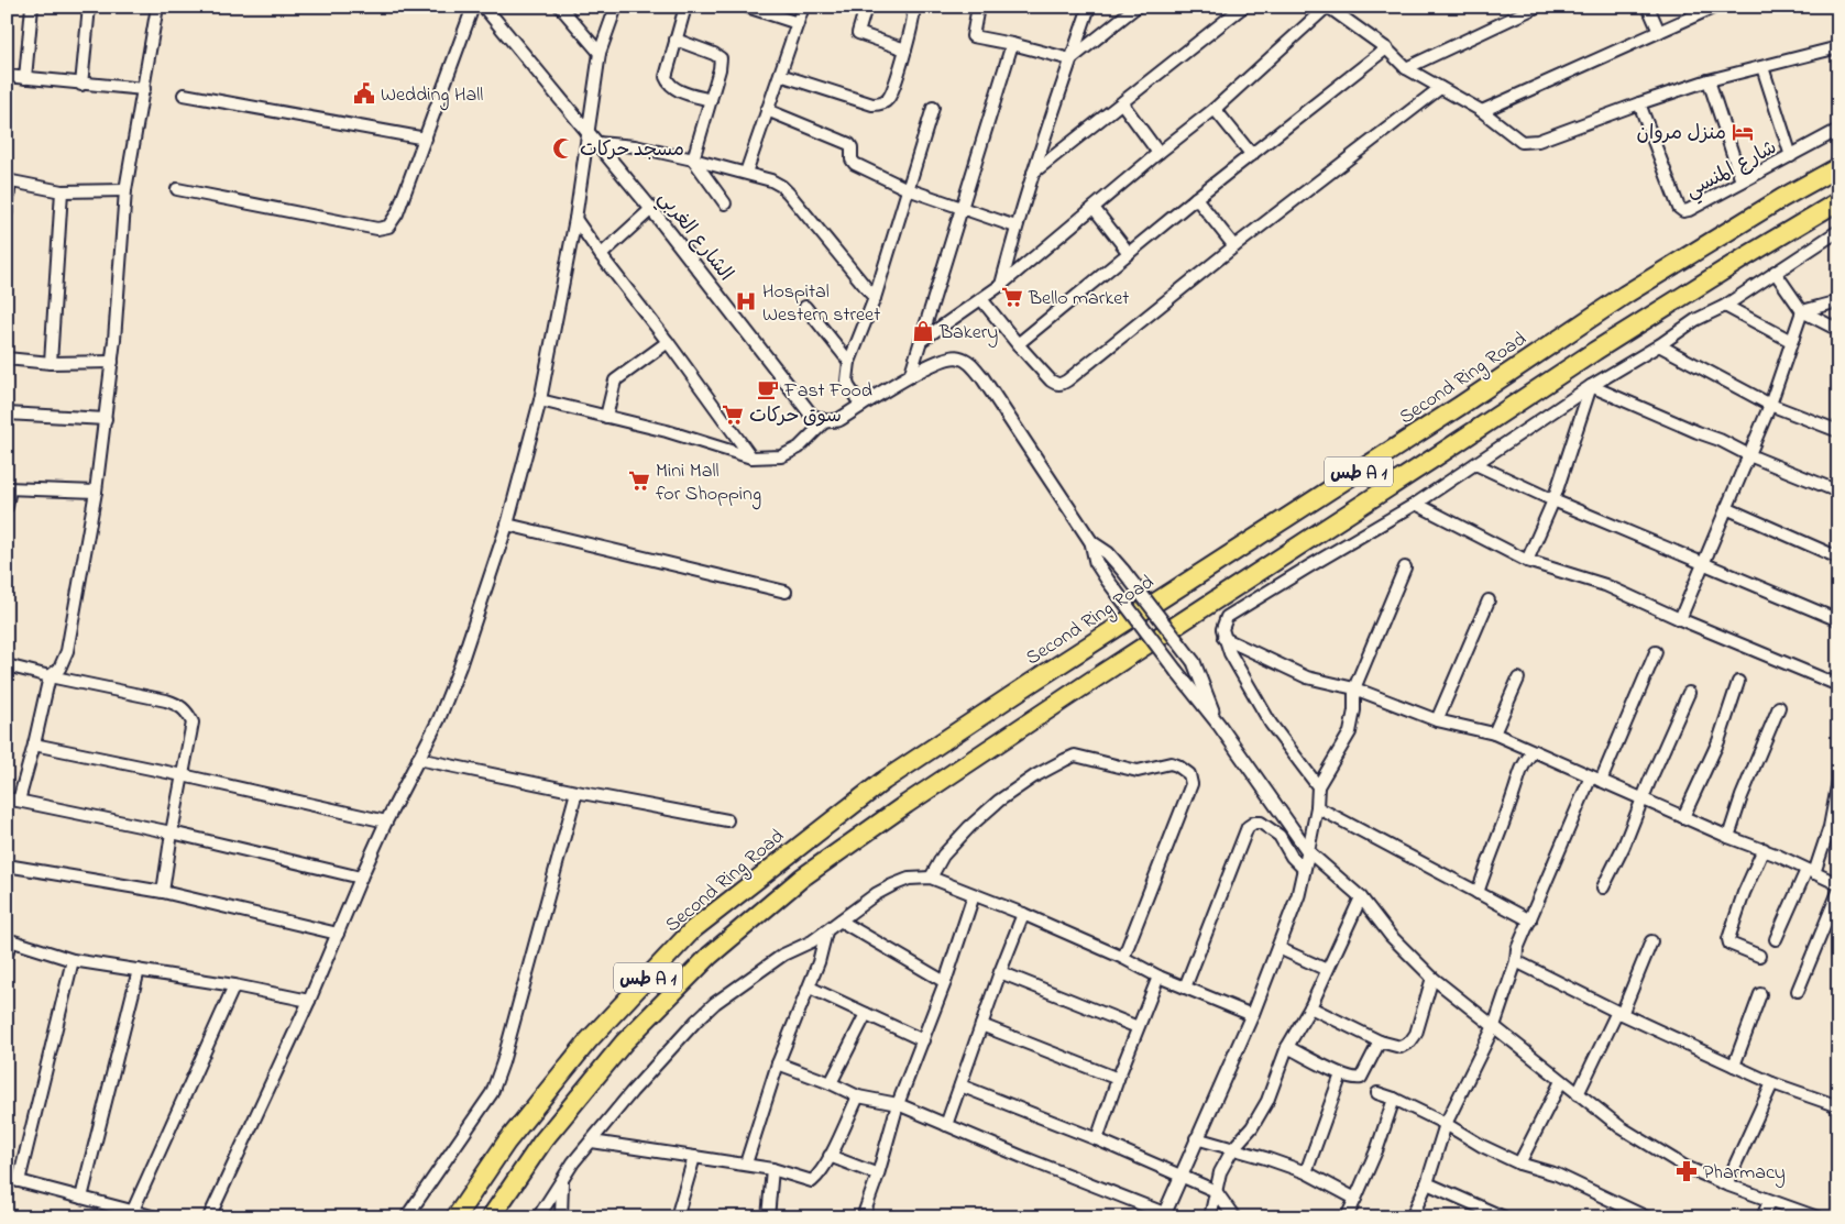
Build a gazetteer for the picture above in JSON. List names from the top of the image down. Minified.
{"streets":{"highway":["Second Ring Road","طس A 1"],"street":["شارع المنسي","الشارع الغربي"]},"places":{"public building":["Wedding Hall"],"hotel":["منزل مروان"],"mosque":["مسجد حركات"],"supermarket":["Bello market","سوق حركات","Mini Mall for Shopping"],"hospital":["Hospital Western street"],"shop":["Bakery"],"cafe":["Fast Food"],"pharmacy":["Pharmacy"]}}
